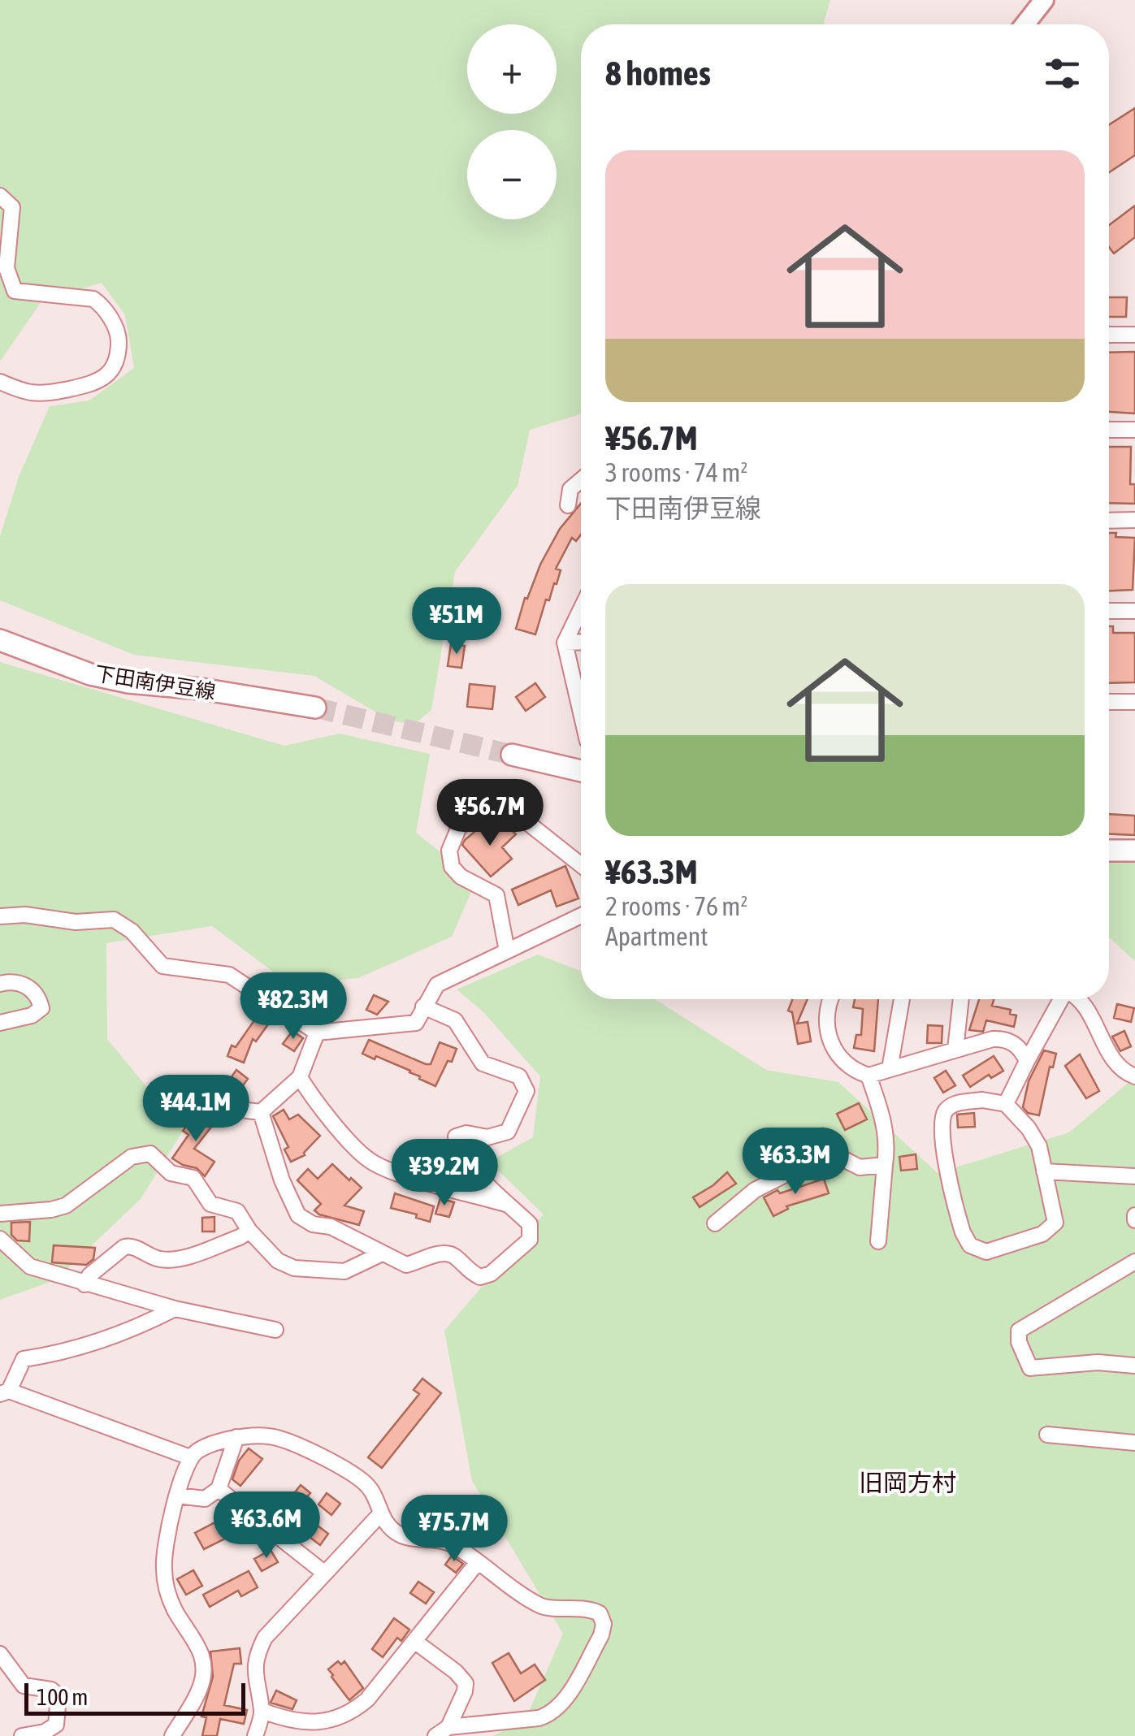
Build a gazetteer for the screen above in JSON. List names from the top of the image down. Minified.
{"streets":{"main road":["下田南伊豆線"]},"districts":["旧岡方村"],"scale_bar":"100 m","page":{"map_buttons":["+","−"],"heading":"8 homes","list":[{"name":"¥56.7M","note":"3 rooms · 74 m² · 下田南伊豆線"},{"name":"¥63.3M","note":"2 rooms · 76 m² · Apartment"}],"price":["¥51M","¥56.7M","¥82.3M","¥44.1M","¥63.3M","¥39.2M","¥63.6M","¥75.7M"],"scale":"100 m"}}
